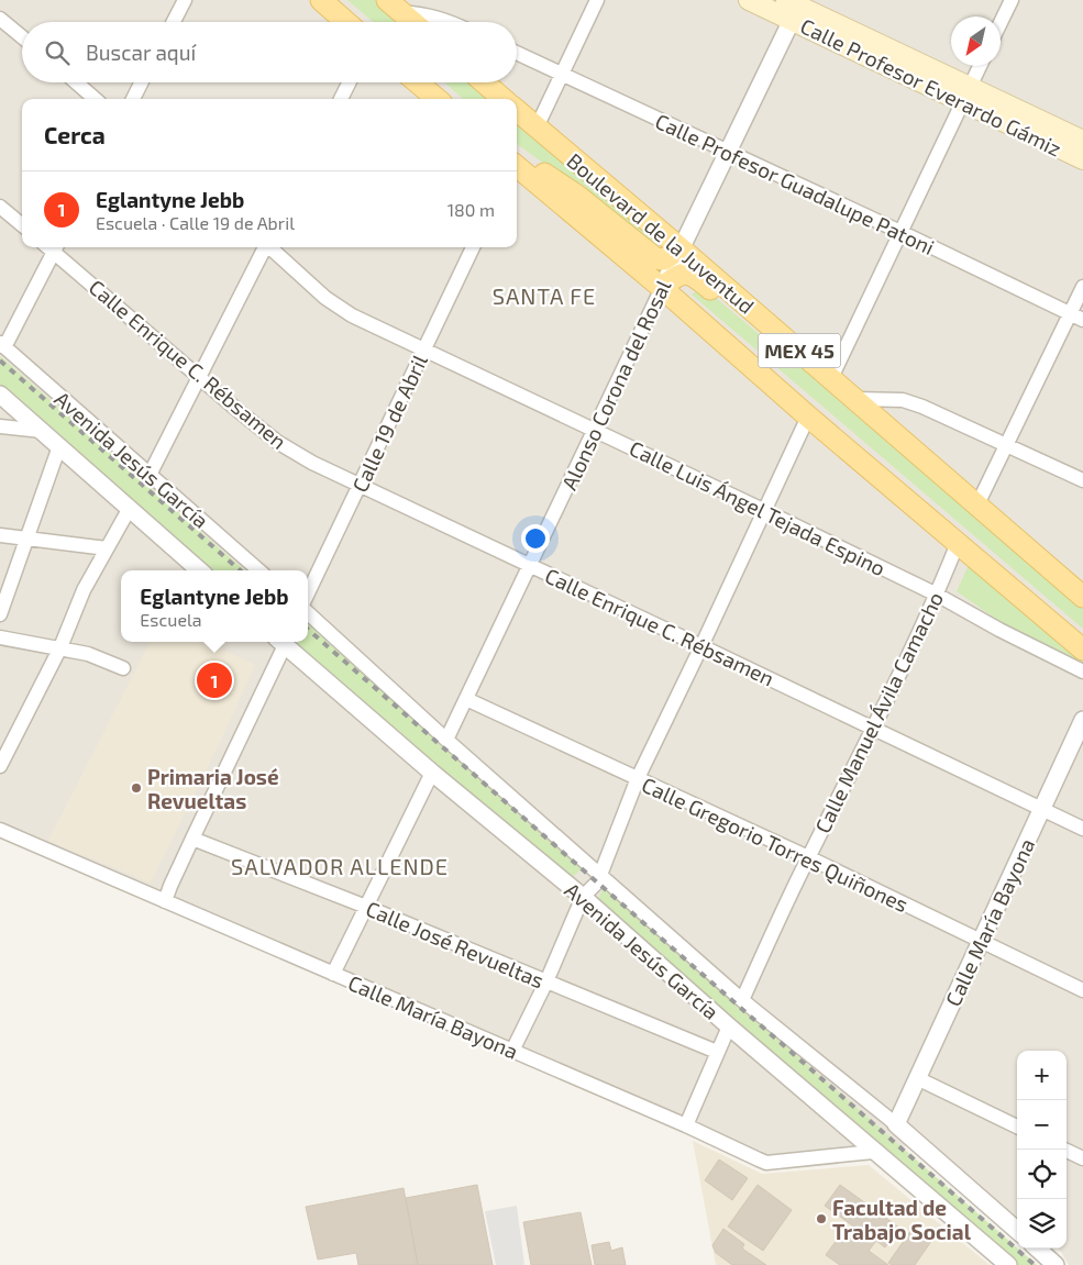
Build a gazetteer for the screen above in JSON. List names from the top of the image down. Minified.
{"streets":{"main road":["Calle Profesor Everardo Gámiz","Boulevard de la Juventud","MEX 45"],"street":["Calle Profesor Guadalupe Patoni","Calle Enrique C. Rébsamen","Alonso Corona del Rosal","Calle 19 de Abril","Avenida Jesús García","Calle Luis Ángel Tejada Espino","Calle Manuel Ávila Camacho","Calle Gregorio Torres Quiñones","Calle María Bayona","Calle José Revueltas"]},"crossings":[["Calle Profesor Everardo Gámiz","Alonso Corona del Rosal"],["Calle Profesor Guadalupe Patoni","Alonso Corona del Rosal"],["Boulevard de la Juventud","Alonso Corona del Rosal"],["Boulevard de la Juventud","Calle Manuel Ávila Camacho"],["Calle Enrique C. Rébsamen","Alonso Corona del Rosal"],["Calle Enrique C. Rébsamen","Calle 19 de Abril"],["Calle Enrique C. Rébsamen","Calle Manuel Ávila Camacho"],["Calle Enrique C. Rébsamen","Calle María Bayona"],["Alonso Corona del Rosal","Avenida Jesús García"],["Alonso Corona del Rosal","Calle Luis Ángel Tejada Espino"],["Alonso Corona del Rosal","Calle Gregorio Torres Quiñones"],["Calle 19 de Abril","Calle Luis Ángel Tejada Espino"],["Avenida Jesús García","Calle Manuel Ávila Camacho"],["Avenida Jesús García","Calle María Bayona"],["Calle Luis Ángel Tejada Espino","Calle Manuel Ávila Camacho"],["Calle Manuel Ávila Camacho","Calle Gregorio Torres Quiñones"],["Calle Gregorio Torres Quiñones","Calle María Bayona"]],"districts":["SANTA FE","SALVADOR ALLENDE"],"places":["Primaria José Revueltas","Facultad de Trabajo Social"],"north":"bottom left","page":{"search":"Buscar aquí","heading":"Cerca","list":[{"mark":"1","name":"Eglantyne Jebb","note":"Escuela · Calle 19 de Abril","value":"180 m"}],"popup":["Eglantyne Jebb","Escuela"],"pins":"1","map_buttons":["+","−"]}}
